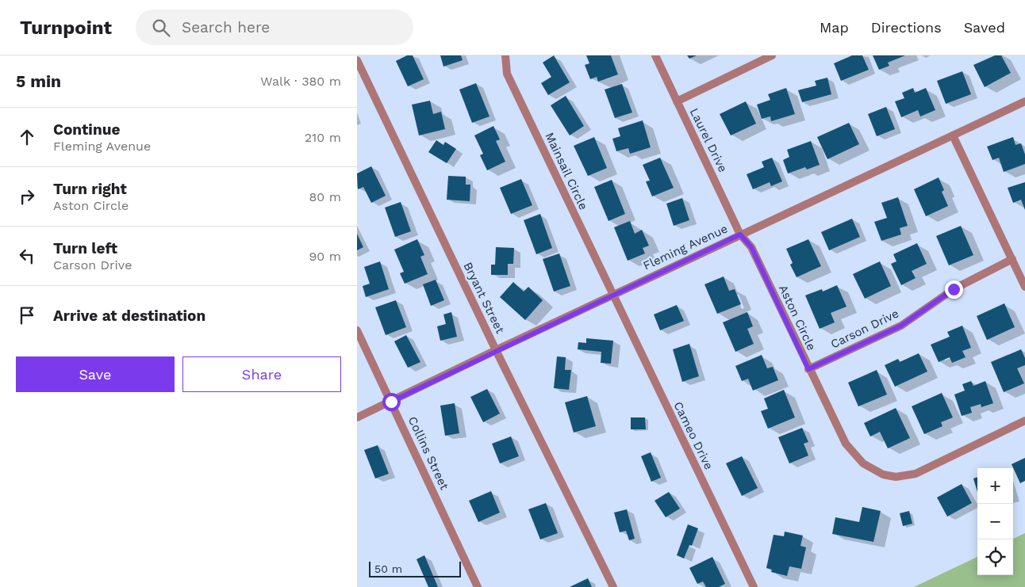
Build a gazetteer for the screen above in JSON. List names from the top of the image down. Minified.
{"streets":{"street":["Laurel Drive","Mainsail Circle","Fleming Avenue","Bryant Street","Aston Circle","Carson Drive","Cameo Drive","Collins Street"]},"crossings":[["Laurel Drive","Fleming Avenue"],["Laurel Drive","Aston Circle"],["Mainsail Circle","Fleming Avenue"],["Mainsail Circle","Cameo Drive"],["Fleming Avenue","Bryant Street"],["Fleming Avenue","Aston Circle"],["Fleming Avenue","Cameo Drive"],["Fleming Avenue","Collins Street"],["Aston Circle","Carson Drive"]],"scale_bar":"50 m","page":{"header":"Turnpoint","search":"Search here","nav":["Map","Directions","Saved"],"heading":["5 min","Walk · 380 m"],"list":[["Continue","Fleming Avenue","210 m"],["Turn right","Aston Circle","80 m"],["Turn left","Carson Drive","90 m"],"Arrive at destination"],"buttons":["Save","Share"],"map_buttons":["+","−"],"scale":"50 m"}}
